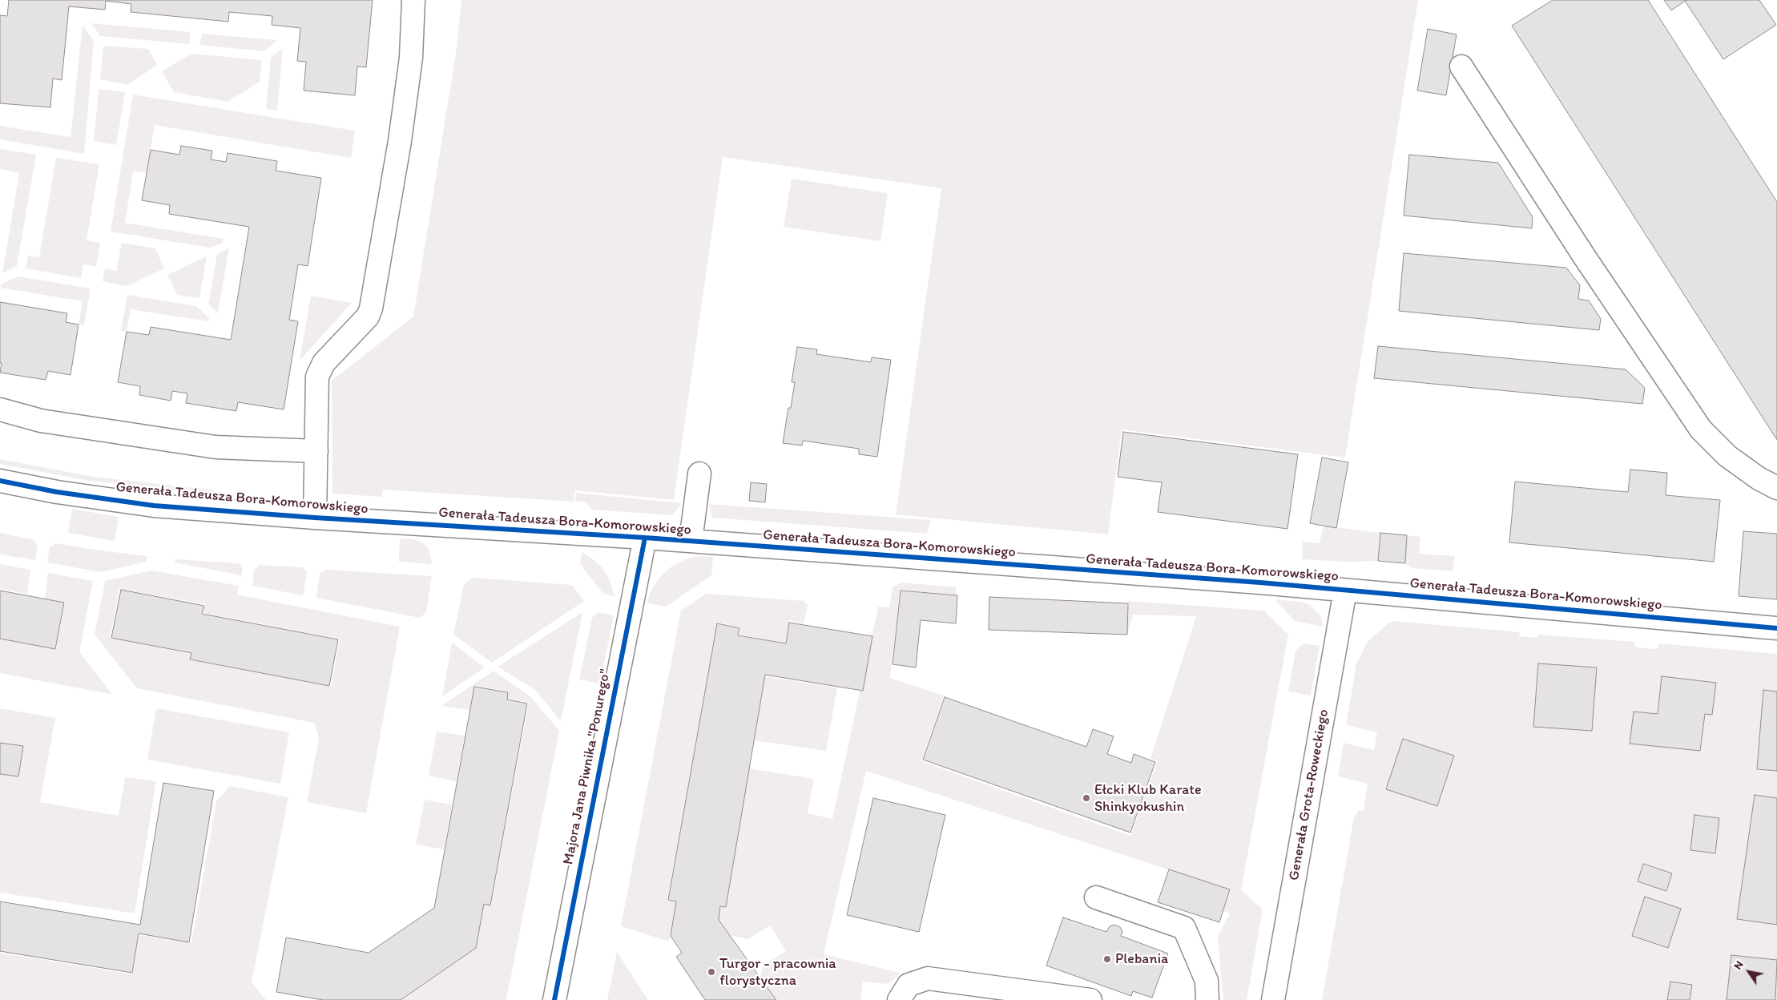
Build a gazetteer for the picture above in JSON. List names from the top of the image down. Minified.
{"streets":{"street":["Generała Tadeusza Bora-Komorowskiego","Majora Jana Piwnika \"Ponurego\"","Generała Grota-Roweckiego"]},"crossings":[["Generała Tadeusza Bora-Komorowskiego","Majora Jana Piwnika \"Ponurego\""],["Generała Tadeusza Bora-Komorowskiego","Generała Grota-Roweckiego"]],"places":["Ełcki Klub Karate Shinkyokushin","Plebania","Turgor - pracownia florystyczna"],"north":"top left"}
